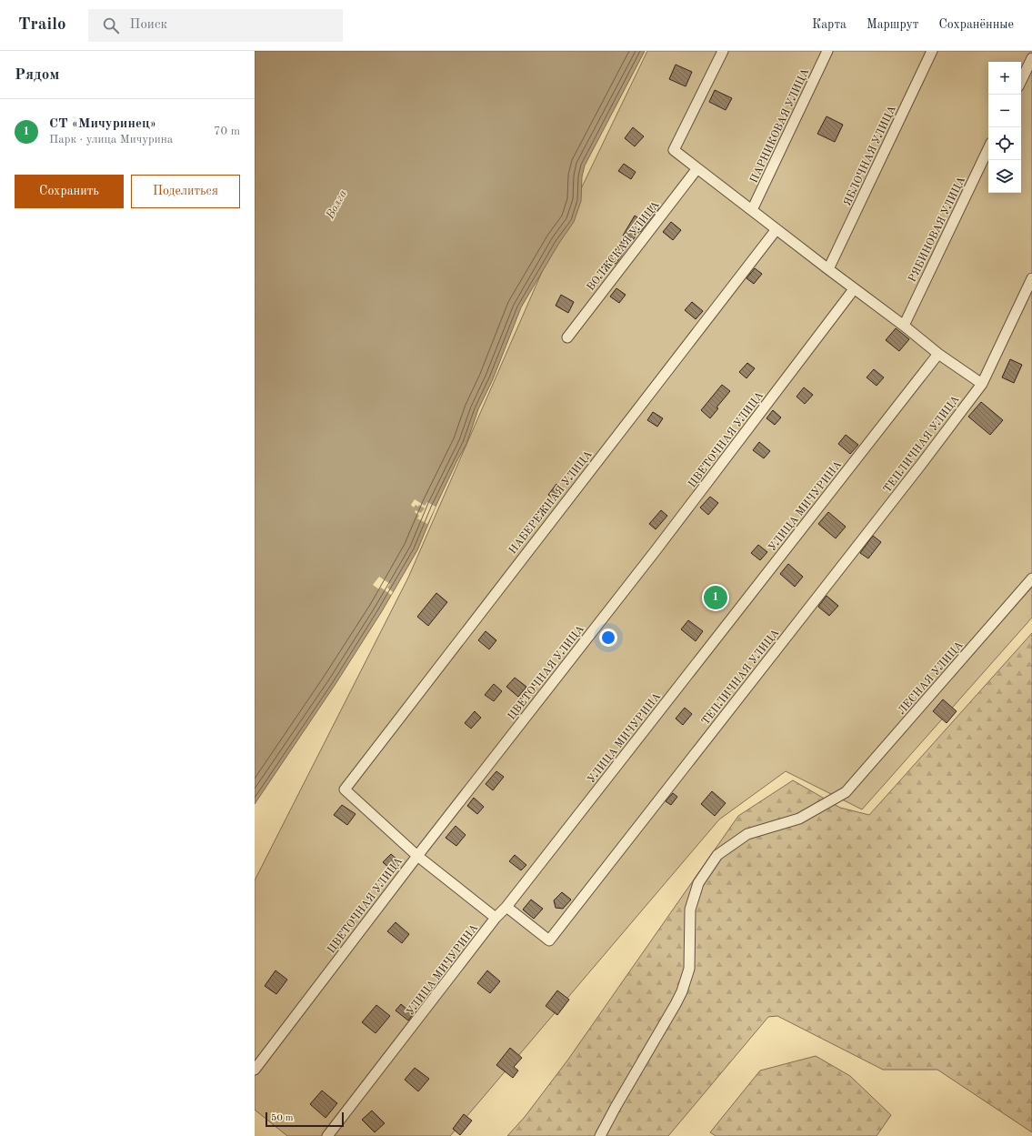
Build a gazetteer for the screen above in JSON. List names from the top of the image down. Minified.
{"streets":{"street":["ПАРНИКОВАЯ УЛИЦА","ЯБЛОЧНАЯ УЛИЦА","РЯБИНОВАЯ УЛИЦА","ВОЛЖСКАЯ УЛИЦА","ЦВЕТОЧНАЯ УЛИЦА","ТЕПЛИЧНАЯ УЛИЦА","НАБЕРЕЖНАЯ УЛИЦА","УЛИЦА МИЧУРИНА","ЛЕСНАЯ УЛИЦА"]},"crossings":[["ЦВЕТОЧНАЯ УЛИЦА","НАБЕРЕЖНАЯ УЛИЦА"],["ТЕПЛИЧНАЯ УЛИЦА","УЛИЦА МИЧУРИНА"]],"water":["Волга"],"scale_bar":"50 m","page":{"header":"Trailo","search":"Поиск","nav":["Карта","Маршрут","Сохранённые"],"heading":"Рядом","map_buttons":["+","−"],"list":[{"mark":"1","name":"СТ «Мичуринец»","note":"Парк · улица Мичурина","value":"70 m"}],"buttons":["Сохранить","Поделиться"],"pins":"1","scale":"50 m"}}
